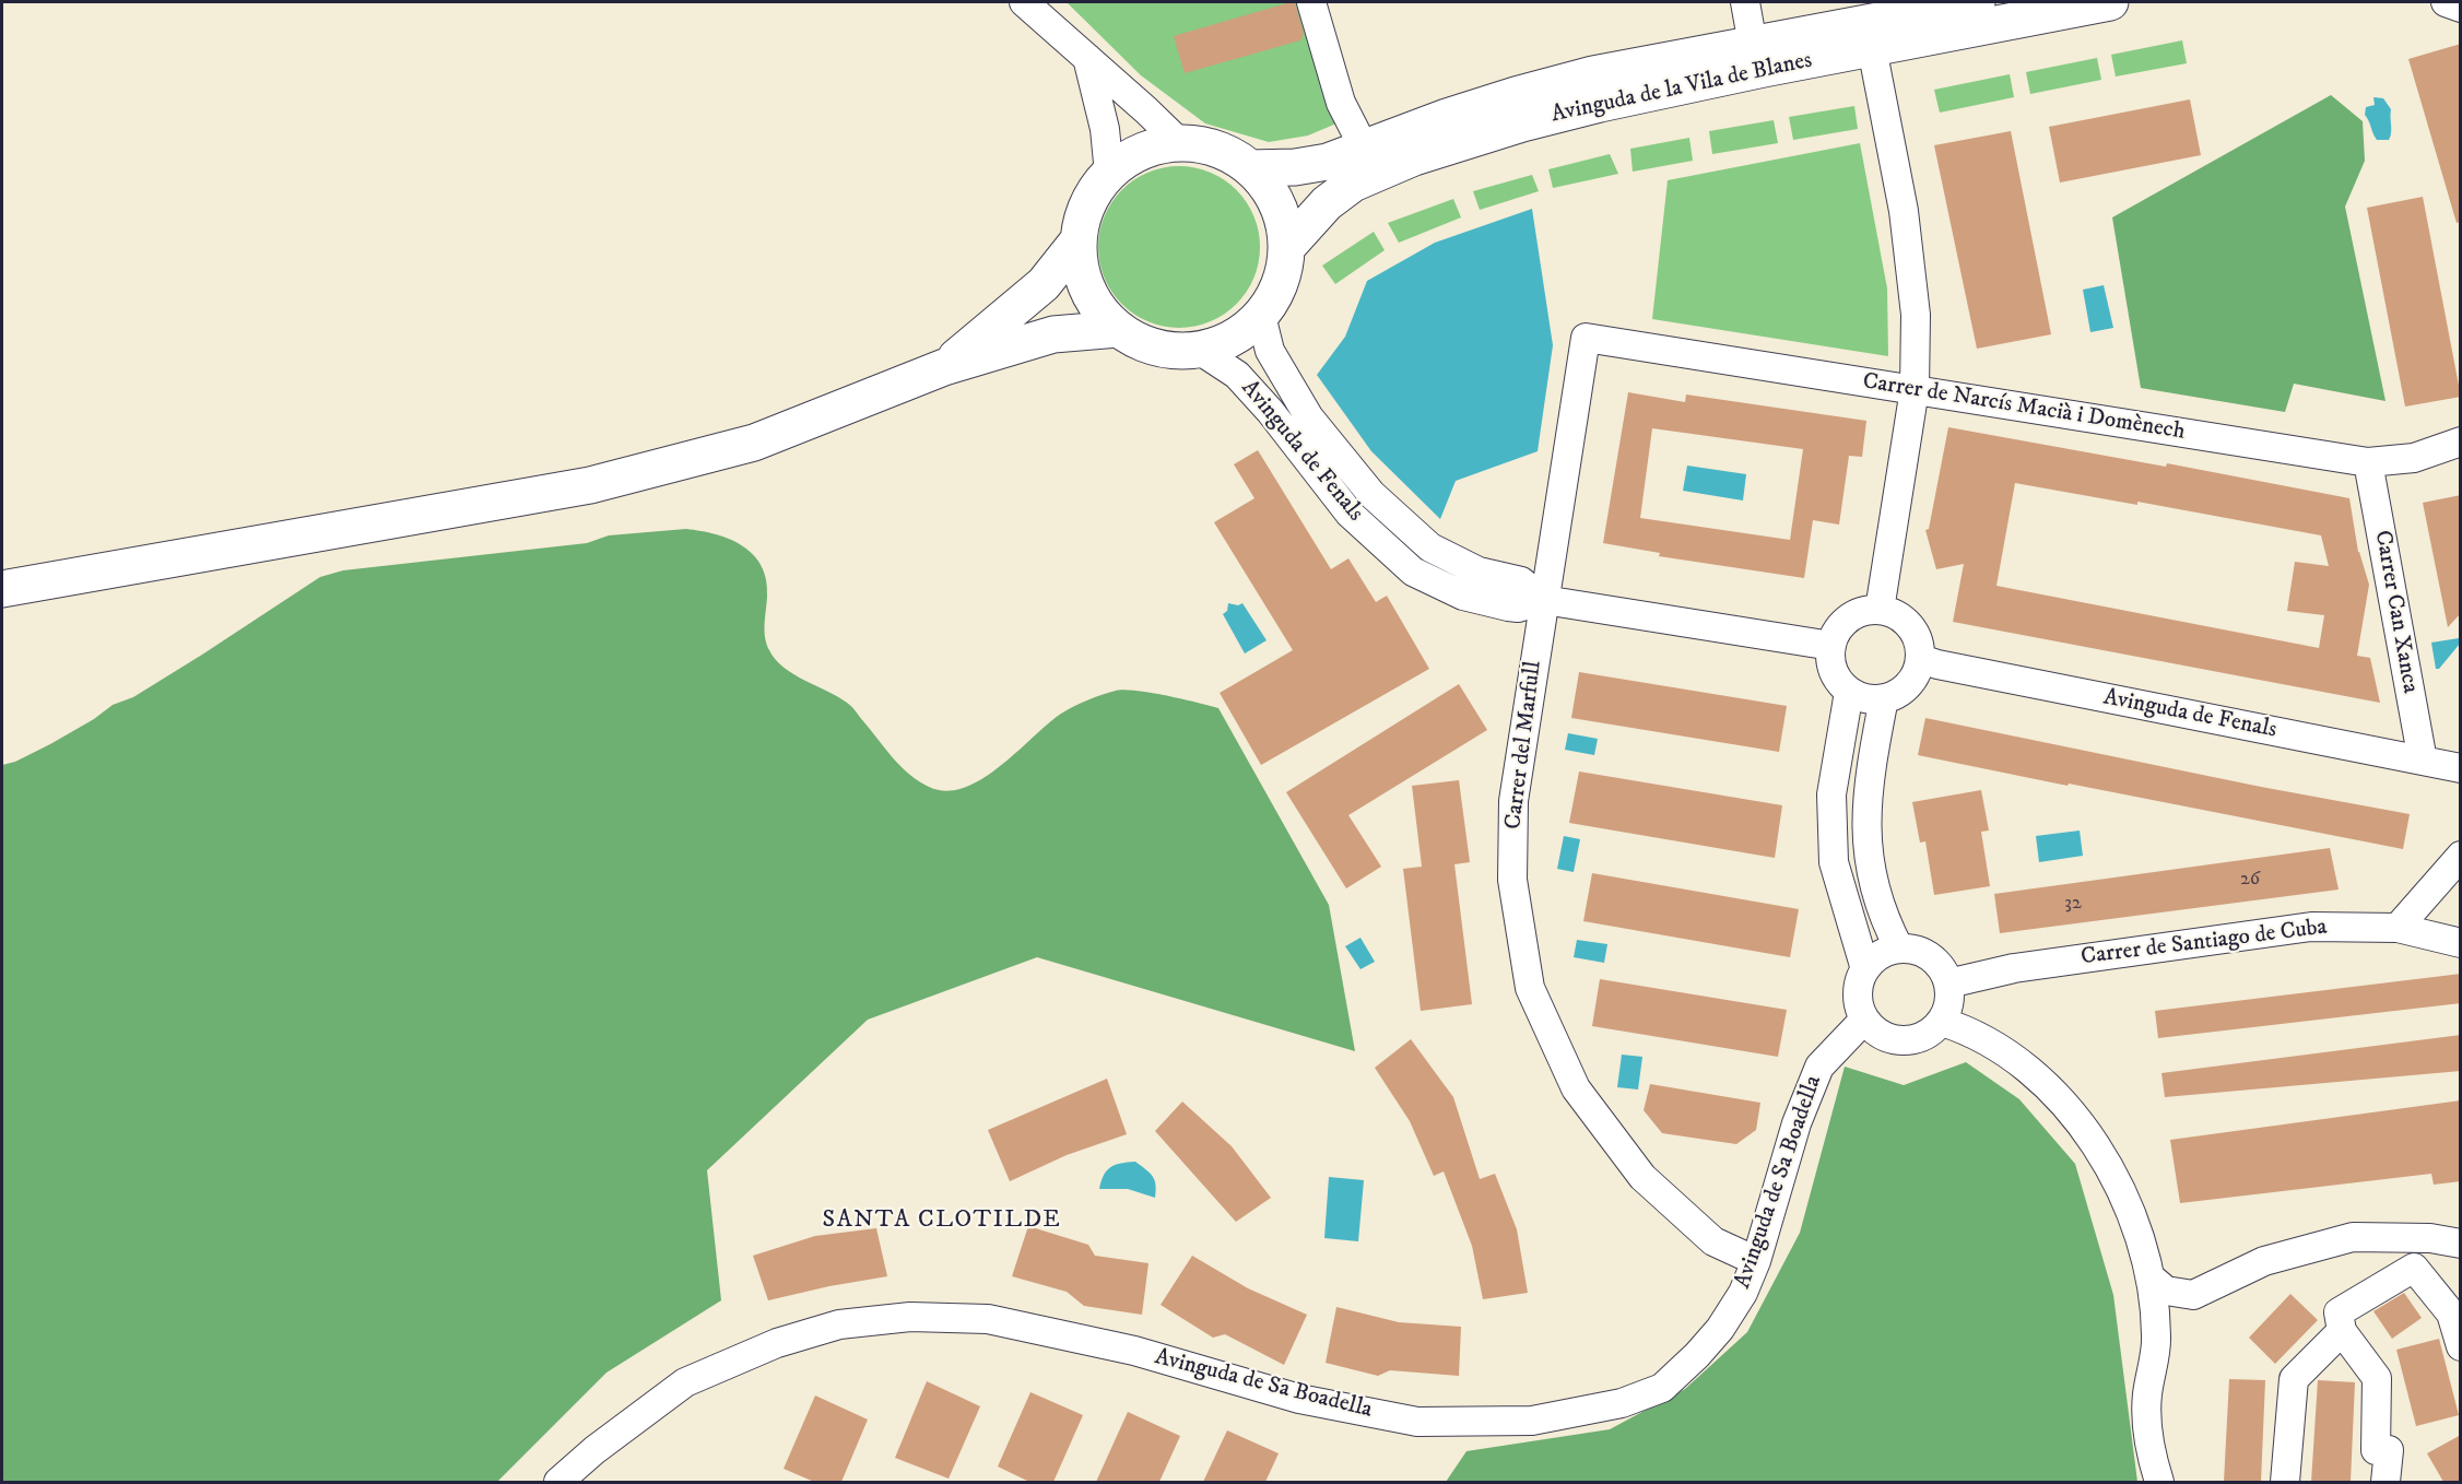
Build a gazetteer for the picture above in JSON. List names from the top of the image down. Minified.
{"streets":{"main road":["Avinguda de la Vila de Blanes"],"street":["Carrer de Narcís Macià i Domènech","Avinguda de Fenals","Carrer Can Xanca","Carrer del Marfull","Carrer de Santiago de Cuba","Avinguda de Sa Boadella"]},"crossings":[["Avinguda de la Vila de Blanes","Avinguda de Fenals"],["Carrer de Narcís Macià i Domènech","Carrer Can Xanca"],["Carrer de Narcís Macià i Domènech","Carrer del Marfull"],["Avinguda de Fenals","Carrer Can Xanca"],["Avinguda de Fenals","Carrer del Marfull"],["Carrer del Marfull","Avinguda de Sa Boadella"],["Carrer de Santiago de Cuba","Avinguda de Sa Boadella"]],"districts":["SANTA CLOTILDE"],"house_numbers":["26","32"]}
